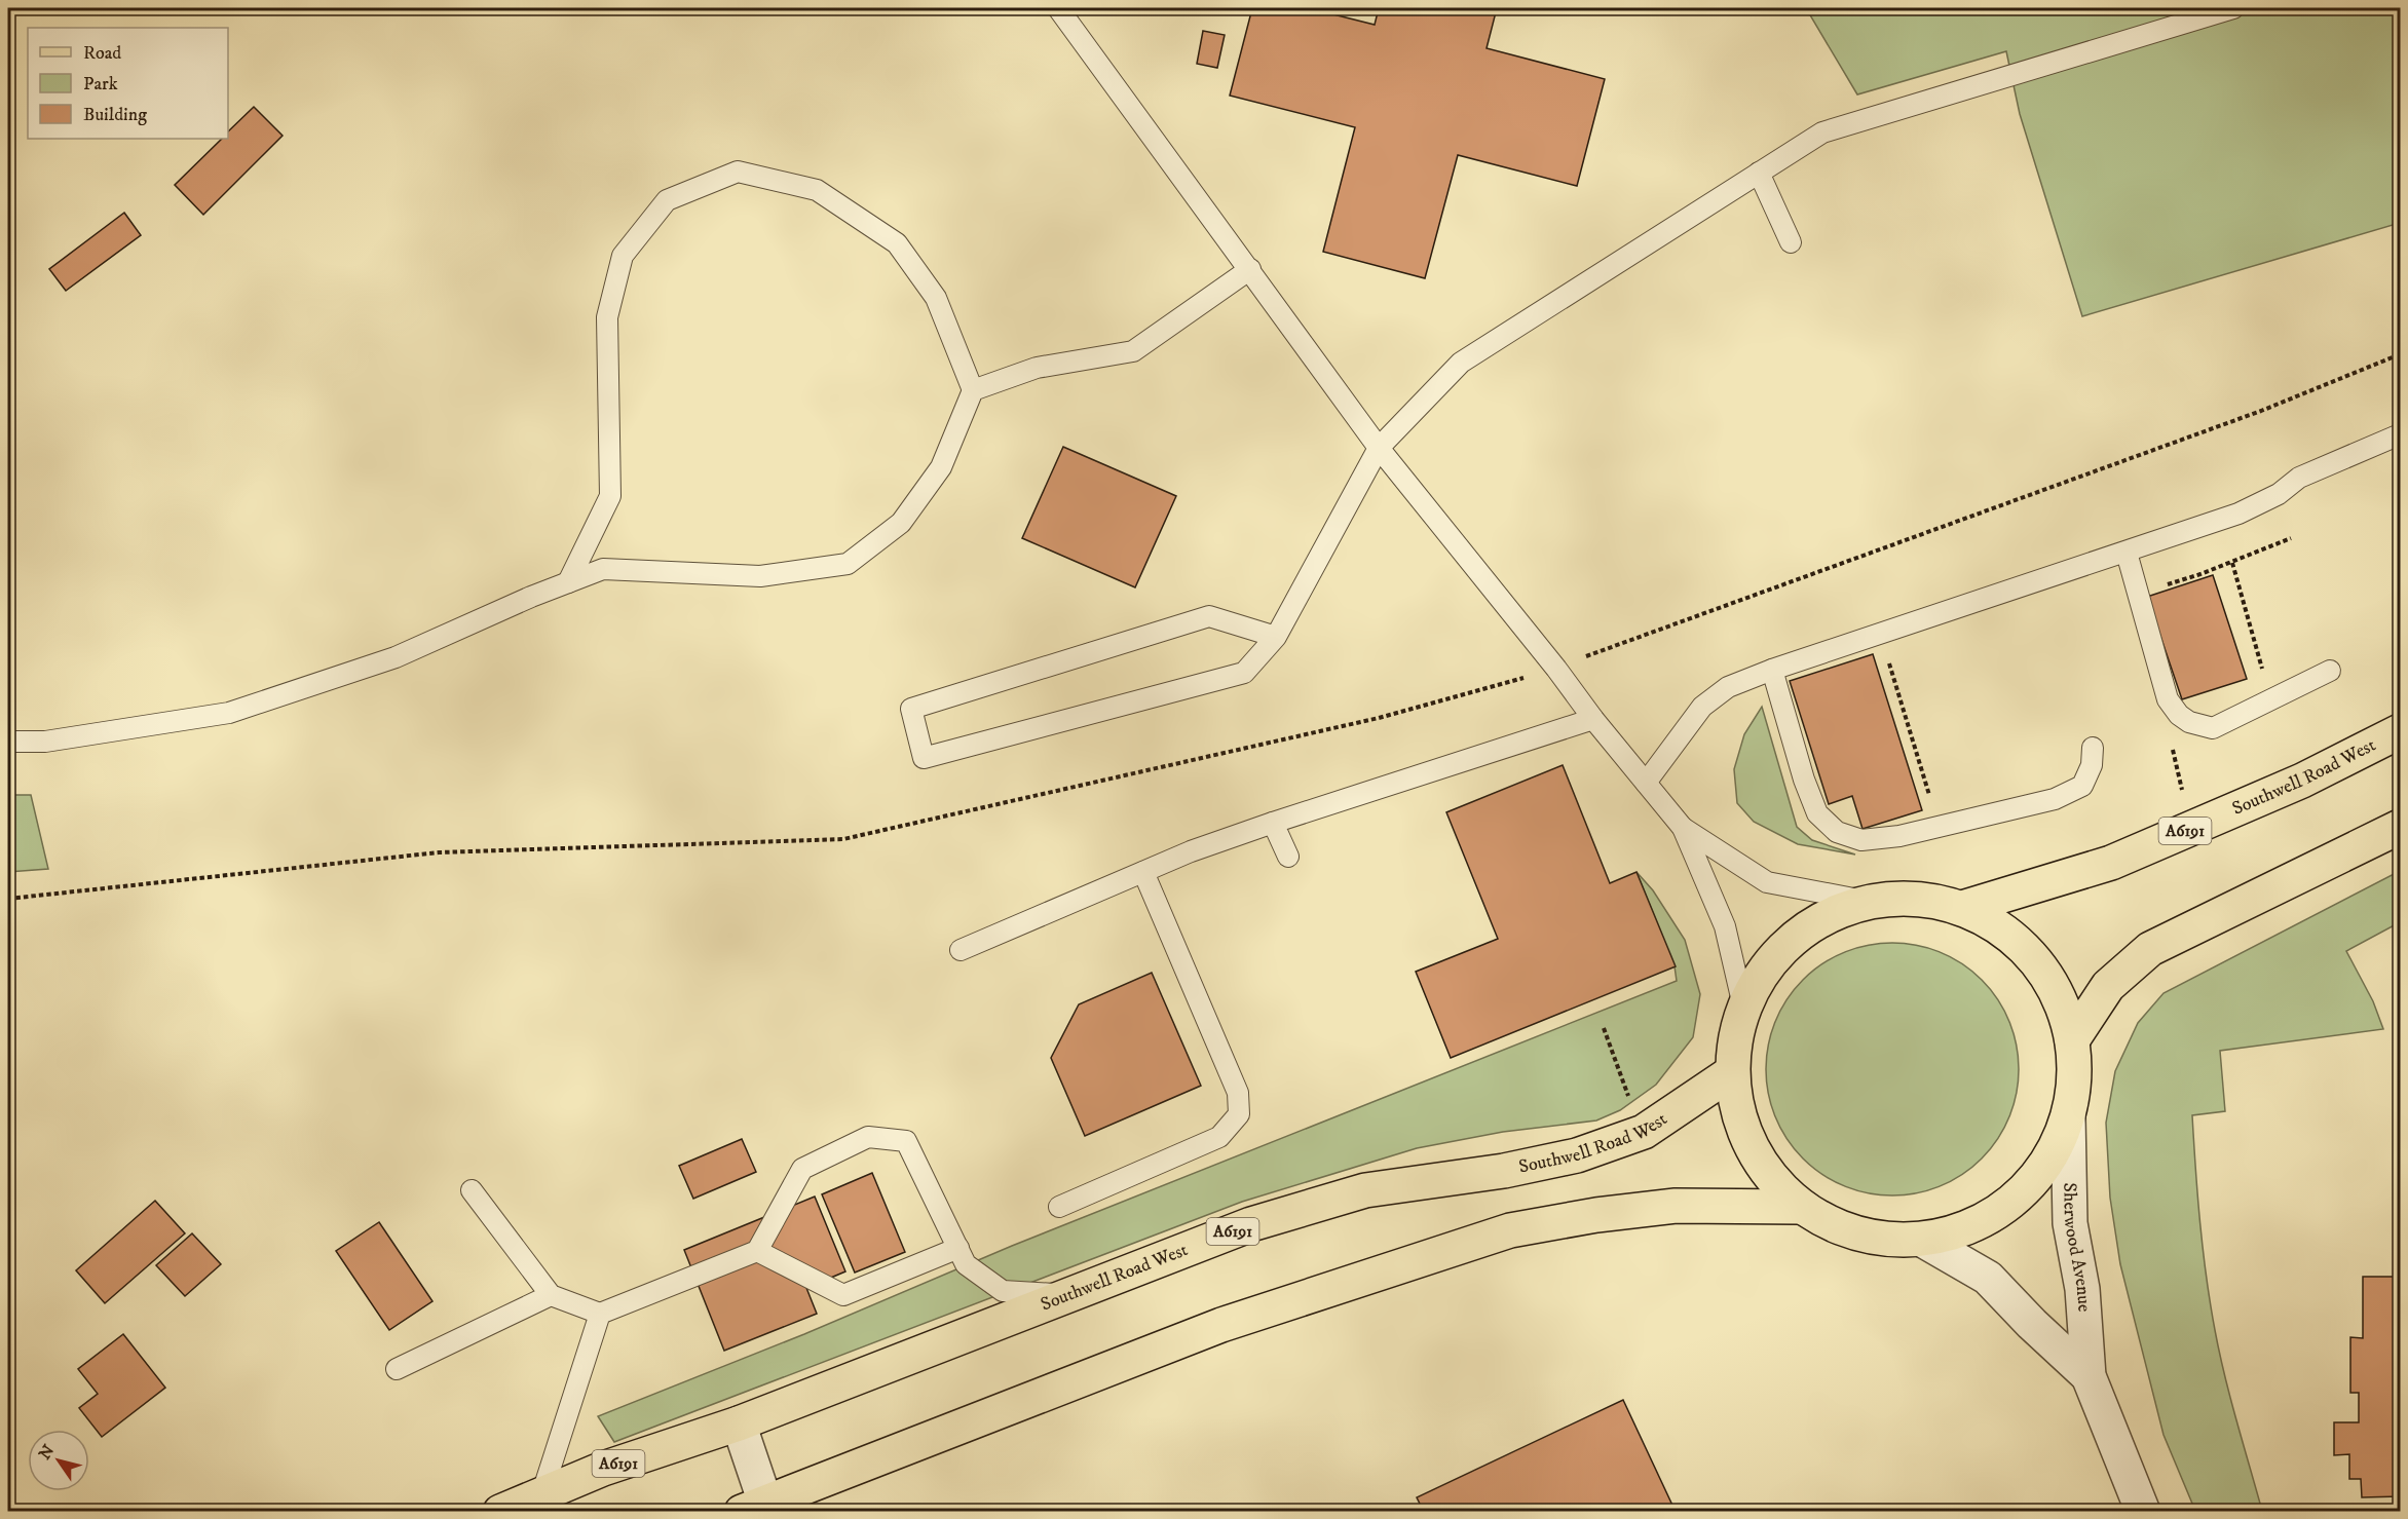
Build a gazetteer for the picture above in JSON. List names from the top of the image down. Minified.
{"streets":{"main road":["Southwell Road West","A6191"],"street":["Sherwood Avenue"]},"legend":["Road","Park","Building"],"north":"top left"}
